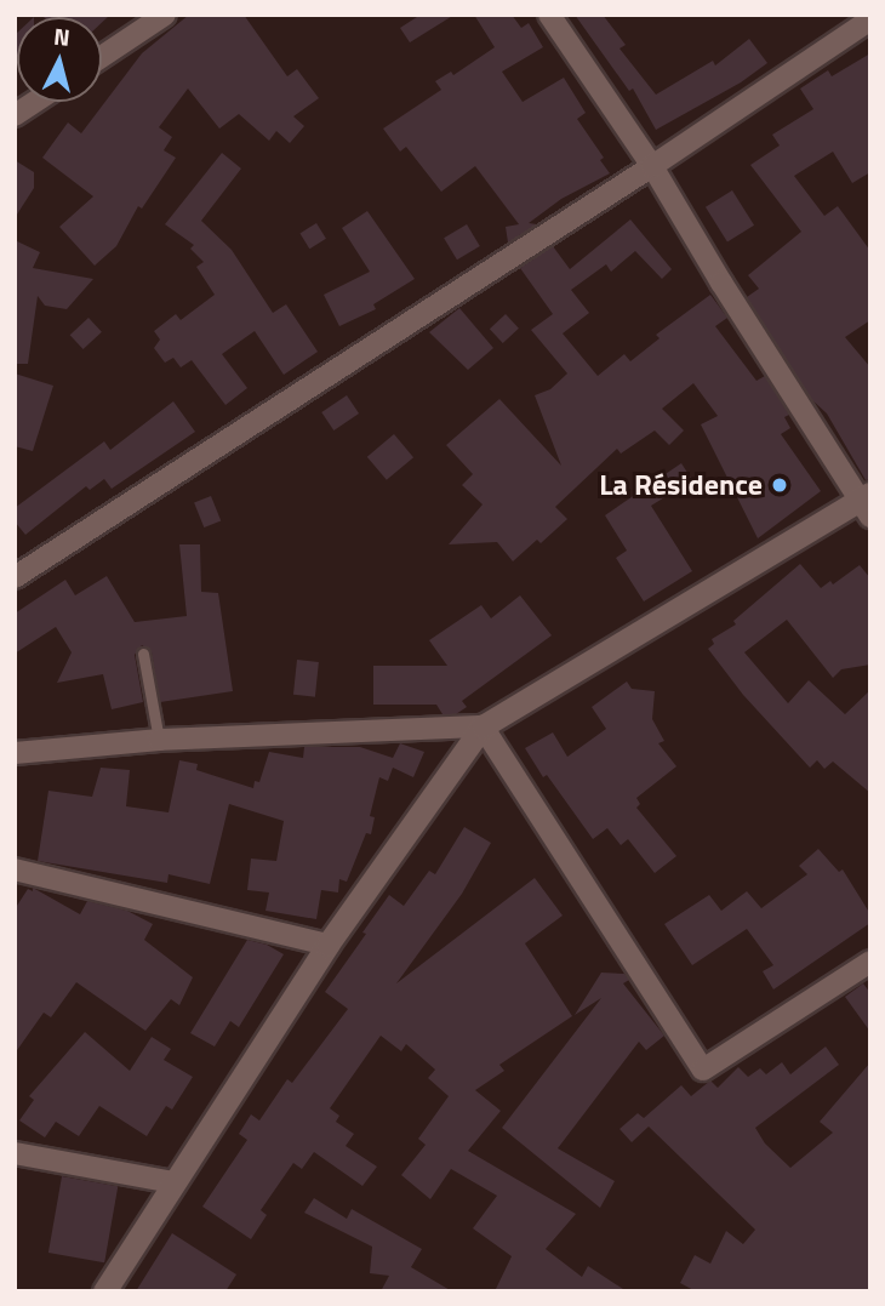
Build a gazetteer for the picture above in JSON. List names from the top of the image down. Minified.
{"places":["La Résidence"],"north":"top"}
